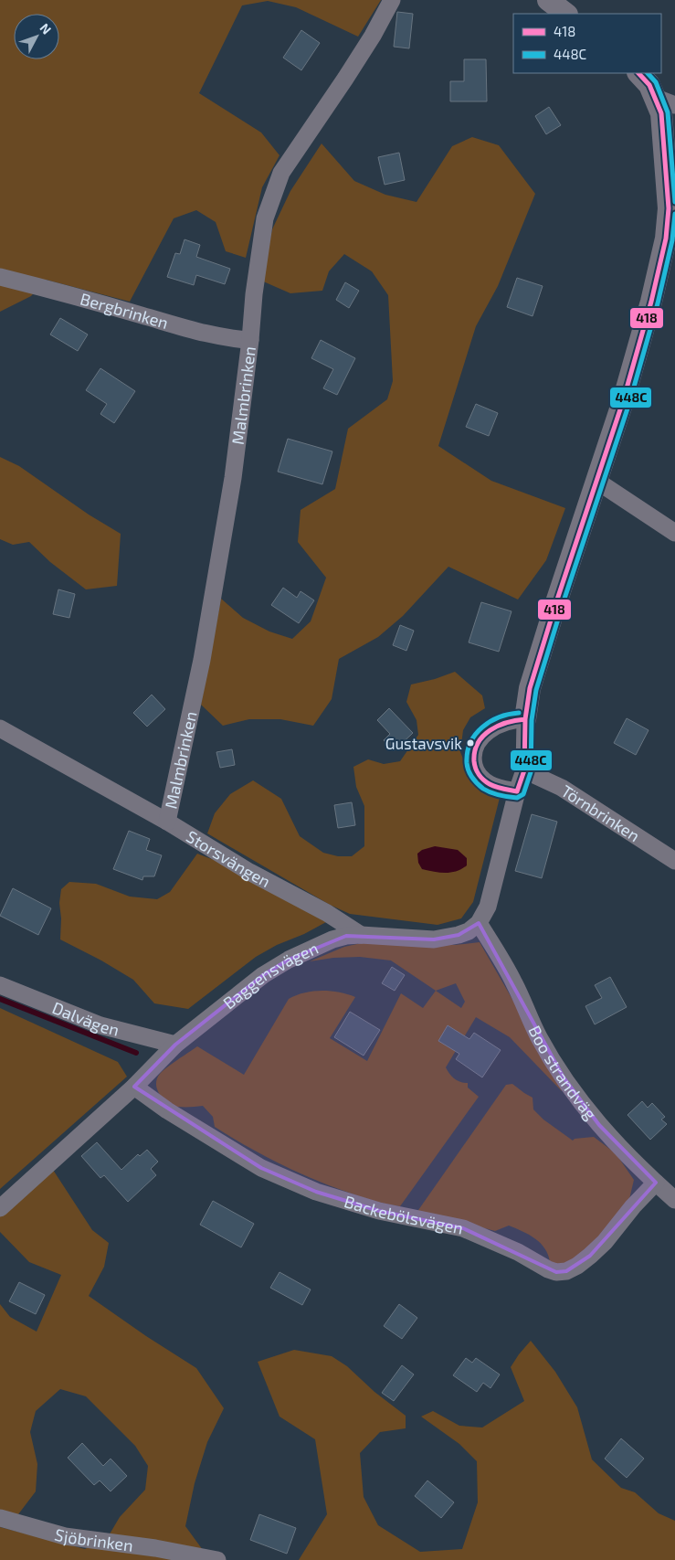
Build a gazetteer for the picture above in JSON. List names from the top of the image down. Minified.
{"streets":{"street":["Bergbrinken","Malmbrinken","Törnbrinken","Storsvängen","Baggensvägen","Dalvägen","Boo strandväg","Backebölsvägen","Sjöbrinken"]},"crossings":[["Bergbrinken","Malmbrinken"],["Malmbrinken","Storsvängen"],["Storsvängen","Baggensvägen"],["Baggensvägen","Dalvägen"],["Baggensvägen","Boo strandväg"],["Baggensvägen","Backebölsvägen"],["Boo strandväg","Backebölsvägen"]],"places":["Gustavsvik"],"lines":["transit line 418","transit line 448C"],"legend":["418","448C"],"north":"top right"}
